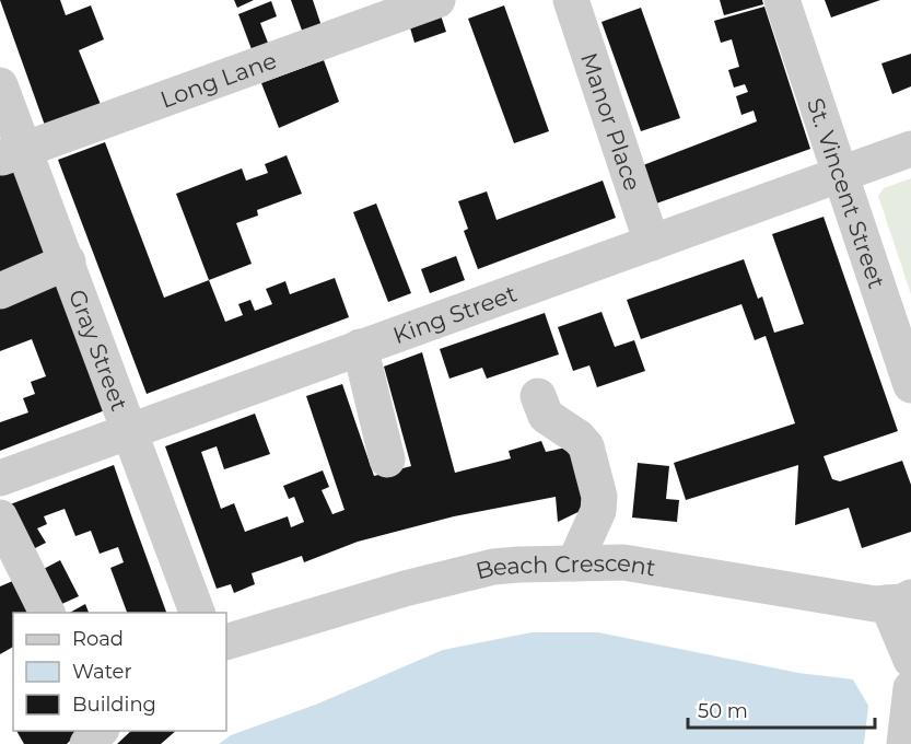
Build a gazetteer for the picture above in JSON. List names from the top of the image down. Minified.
{"streets":{"street":["Long Lane","Manor Place","St. Vincent Street","King Street","Gray Street","Beach Crescent"]},"crossings":[["Long Lane","Gray Street"],["Manor Place","King Street"],["St. Vincent Street","King Street"],["King Street","Gray Street"]],"legend":["Road","Water","Building"],"scale_bar":"50 m"}
